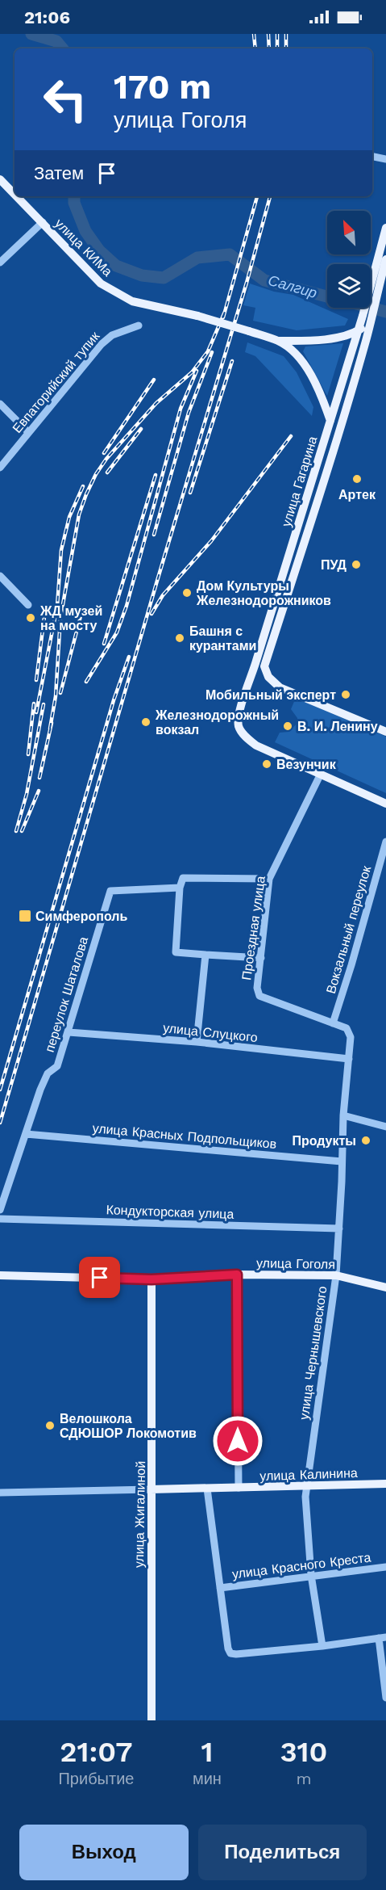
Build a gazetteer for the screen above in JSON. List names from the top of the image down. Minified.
{"streets":{"main road":["улица КИМа","улица Гагарина","улица Гоголя","улица Калинина","улица Жигалиной"],"street":["Евпаторийский тупик","Проездная улица","Вокзальный переулок","переулок Шаталова","улица Слуцкого","улица Красных Подпольщиков","Кондукторская улица","улица Чернышевского","улица Красного Креста"]},"crossings":[["улица Гагарина","Проездная улица"],["Проездная улица","Вокзальный переулок"],["Проездная улица","улица Чернышевского"],["переулок Шаталова","улица Слуцкого"],["переулок Шаталова","улица Красных Подпольщиков"],["улица Слуцкого","улица Чернышевского"],["улица Красных Подпольщиков","улица Чернышевского"],["Кондукторская улица","улица Чернышевского"],["улица Гоголя","улица Чернышевского"],["улица Гоголя","улица Жигалиной"],["улица Чернышевского","улица Калинина"],["улица Чернышевского","улица Красного Креста"],["улица Калинина","улица Жигалиной"]],"water":["Салгир"],"places":{"other":["Артек","ПУД","Дом Культуры Железнодорожников","ЖД музей на мосту","Башня с курантами","Мобильный эксперт","Железнодорожный вокзал","В. И. Ленину","Везунчик","Продукты","Велошкола СДЮШОР Локомотив"],"transit":["Симферополь"]},"north":"top left","page":{"status":"21:06","turn":["170 m","улица Гоголя"],"then":"Затем","eta":["21:07","Прибытие","1","мин","310","m"],"buttons":["Выход","Поделиться"]}}
